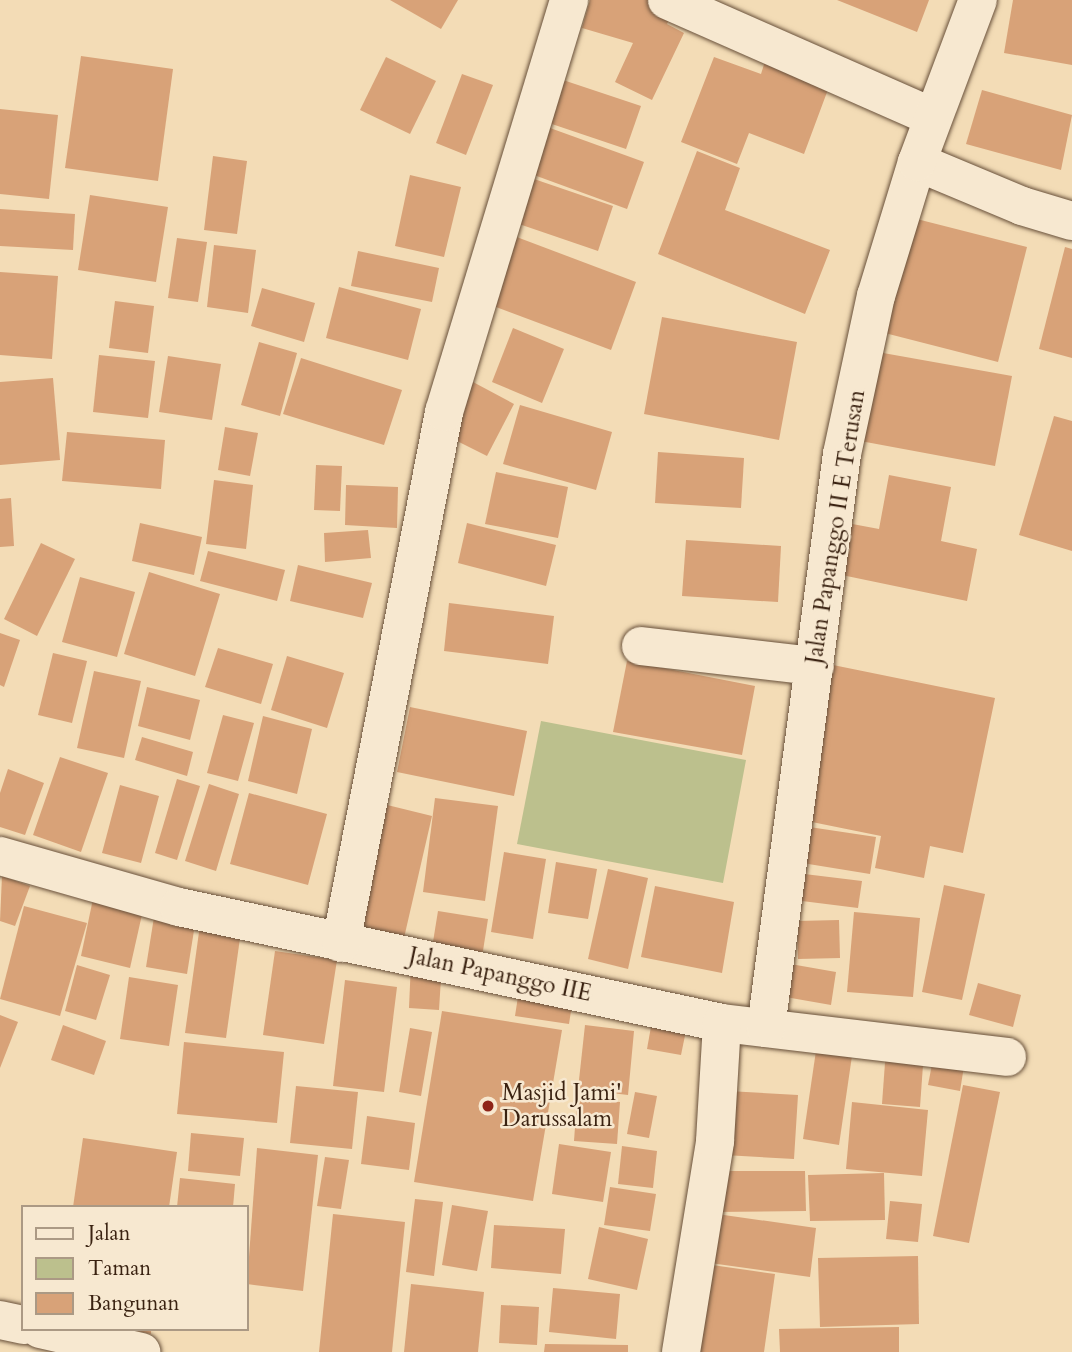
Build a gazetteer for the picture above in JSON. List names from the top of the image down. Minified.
{"streets":{"street":["Jalan Papanggo II E Terusan","Jalan Papanggo IIE"]},"crossings":[["Jalan Papanggo II E Terusan","Jalan Papanggo IIE"]],"places":["Masjid Jami' Darussalam"],"legend":["Jalan","Taman","Bangunan"]}
